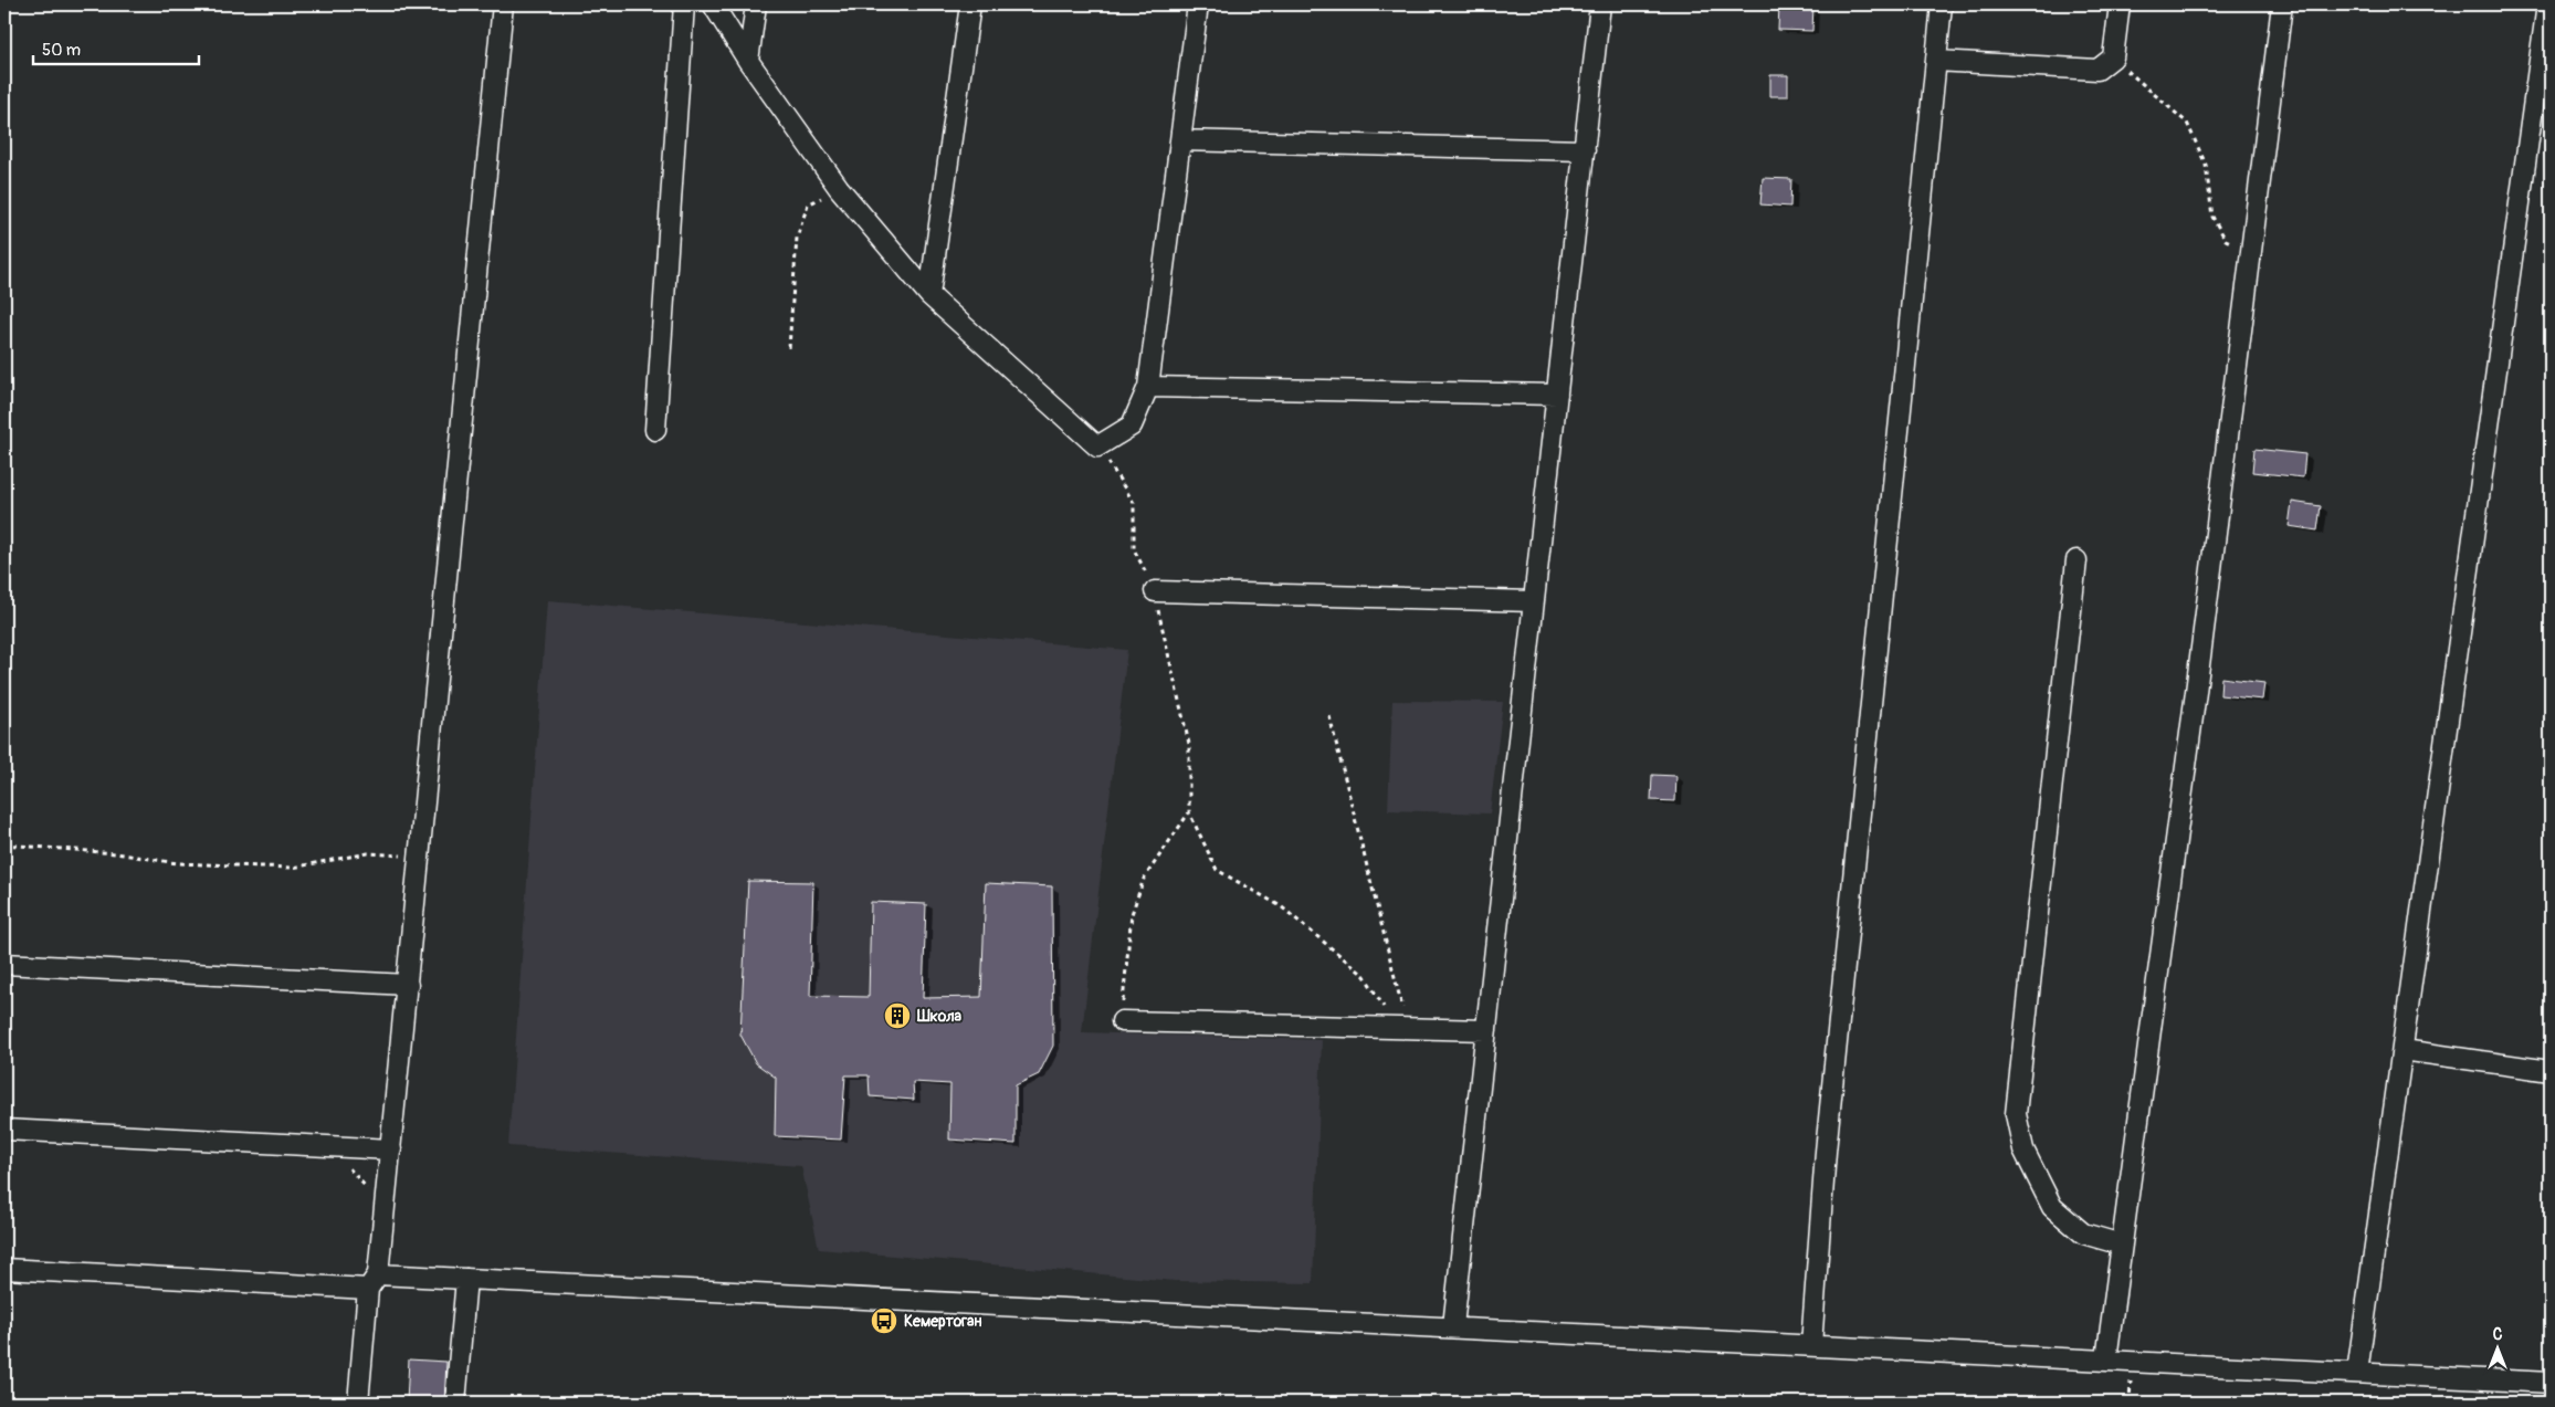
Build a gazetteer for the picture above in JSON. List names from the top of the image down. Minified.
{"places":{"building":["Школа"],"bus stop":["Кемертоган"]},"scale_bar":"50 m","north":"top"}
